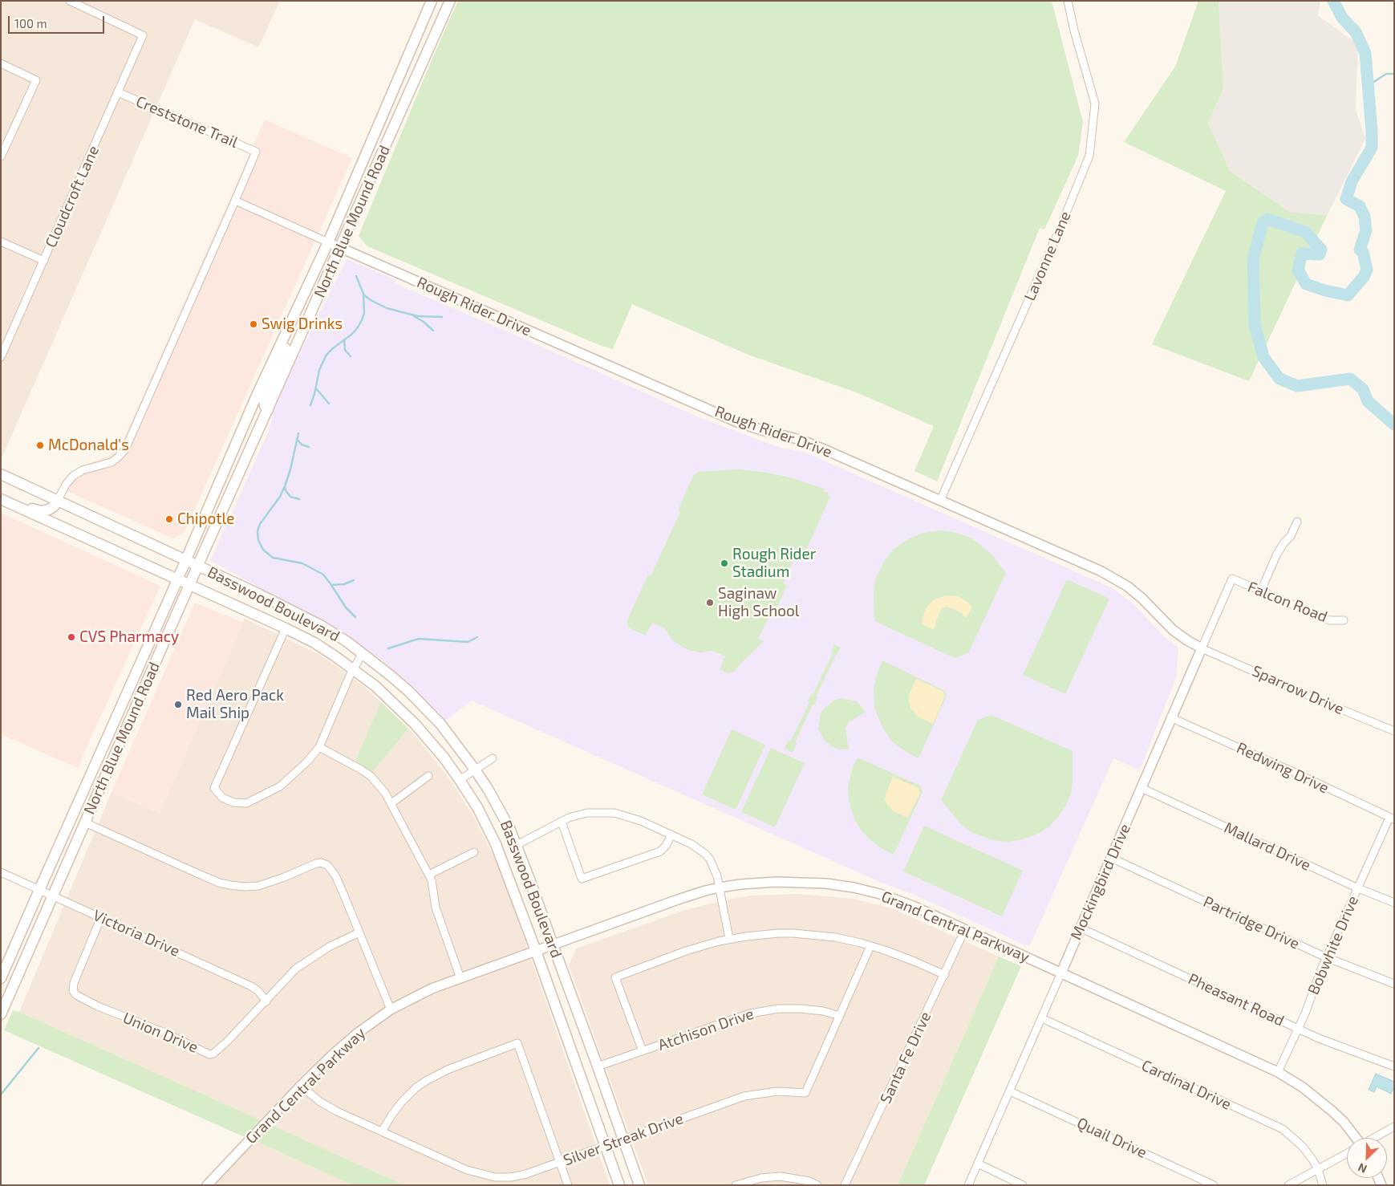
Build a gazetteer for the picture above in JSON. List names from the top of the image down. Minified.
{"streets":{"main road":["North Blue Mound Road","Basswood Boulevard"],"street":["Creststone Trail","Cloudcroft Lane","Lavonne Lane","Rough Rider Drive","Falcon Road","Sparrow Drive","Redwing Drive","Mallard Drive","Mockingbird Drive","Partridge Drive","Grand Central Parkway","Victoria Drive","Bobwhite Drive","Pheasant Road","Atchison Drive","Union Drive","Santa Fe Drive","Cardinal Drive","Quail Drive","Silver Streak Drive"]},"crossings":[["Creststone Trail","Cloudcroft Lane"],["North Blue Mound Road","Rough Rider Drive"],["North Blue Mound Road","Basswood Boulevard"],["North Blue Mound Road","Victoria Drive"],["Lavonne Lane","Rough Rider Drive"],["Rough Rider Drive","Sparrow Drive"],["Rough Rider Drive","Mockingbird Drive"],["Falcon Road","Mockingbird Drive"],["Basswood Boulevard","Grand Central Parkway"],["Basswood Boulevard","Atchison Drive"],["Basswood Boulevard","Silver Streak Drive"],["Sparrow Drive","Mockingbird Drive"],["Redwing Drive","Mockingbird Drive"],["Redwing Drive","Bobwhite Drive"],["Mallard Drive","Mockingbird Drive"],["Mallard Drive","Bobwhite Drive"],["Mockingbird Drive","Partridge Drive"],["Mockingbird Drive","Grand Central Parkway"],["Mockingbird Drive","Pheasant Road"],["Mockingbird Drive","Cardinal Drive"],["Mockingbird Drive","Quail Drive"],["Partridge Drive","Bobwhite Drive"],["Grand Central Parkway","Bobwhite Drive"],["Grand Central Parkway","Santa Fe Drive"],["Grand Central Parkway","Silver Streak Drive"],["Victoria Drive","Union Drive"],["Bobwhite Drive","Pheasant Road"],["Atchison Drive","Silver Streak Drive"]],"places":["Swig Drinks","McDonald's","Chipotle","Rough Rider Stadium","Saginaw High School","CVS Pharmacy","Red Aero Pack Mail Ship"],"scale_bar":"100 m","north":"bottom left"}
